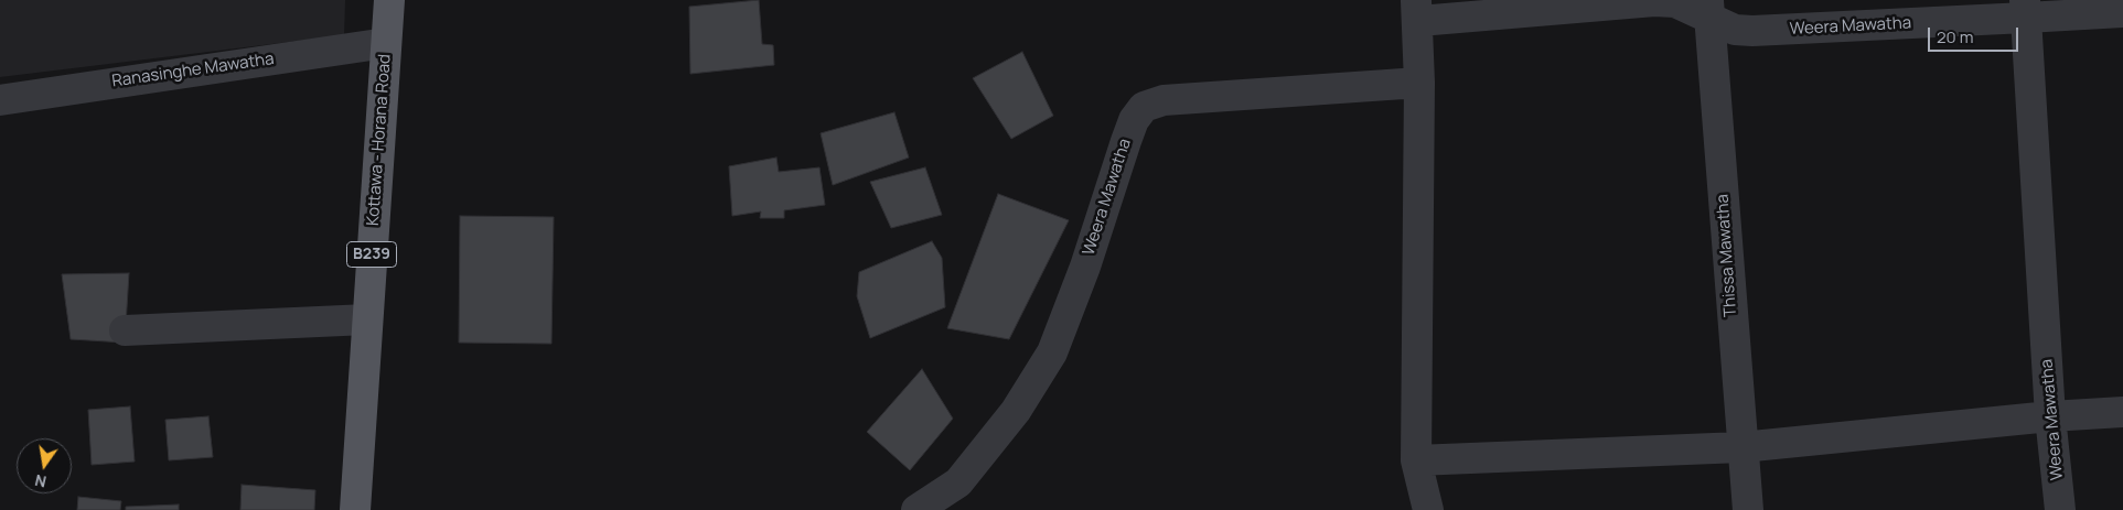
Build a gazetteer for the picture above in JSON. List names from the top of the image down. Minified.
{"streets":{"main road":["Kottawa - Horana Road","B239"],"street":["Weera Mawatha","Ranasinghe Mawatha","Thissa Mawatha"]},"crossings":[["Weera Mawatha","Thissa Mawatha"],["Ranasinghe Mawatha","Kottawa - Horana Road"]],"scale_bar":"20 m","north":"bottom"}
